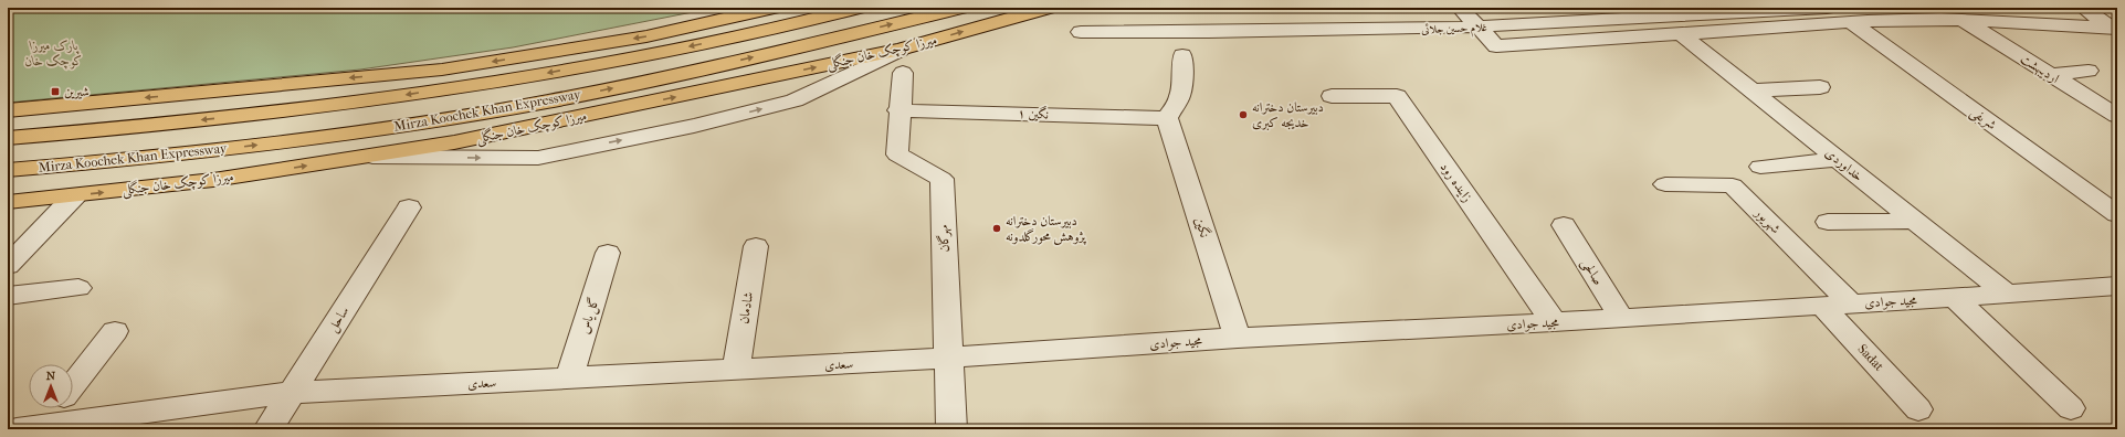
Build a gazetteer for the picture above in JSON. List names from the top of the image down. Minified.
{"streets":{"main road":["میرزا کوچک خان جنگلی","Mirza Koochek Khan Expressway"],"street":["غلام حسین جلائی","اردیبهشت","نگین ۱","شریفی","خداوردی","زاینده رود","شهریور","نگین","مهرگان","صالحی","مجید جوادی","شادمان","گل یاس","ساحل","Sadat","سعدی"]},"crossings":[["میرزا کوچک خان جنگلی","مهرگان"],["نگین ۱","نگین"],["نگین ۱","مهرگان"],["خداوردی","مجید جوادی"],["زاینده رود","مجید جوادی"],["شهریور","مجید جوادی"],["نگین","مجید جوادی"],["مهرگان","مجید جوادی"],["مهرگان","سعدی"],["صالحی","مجید جوادی"],["مجید جوادی","Sadat"],["مجید جوادی","سعدی"],["شادمان","سعدی"],["گل یاس","سعدی"],["ساحل","سعدی"]],"parks":["پارک میرزا کوچک خان"],"places":{"transit":["شیرین"],"other":["دبیرستان دخترانه خدیجه کبری","دبیرستان دخترانه پژوهش محورگلدونه"]},"north":"top"}
